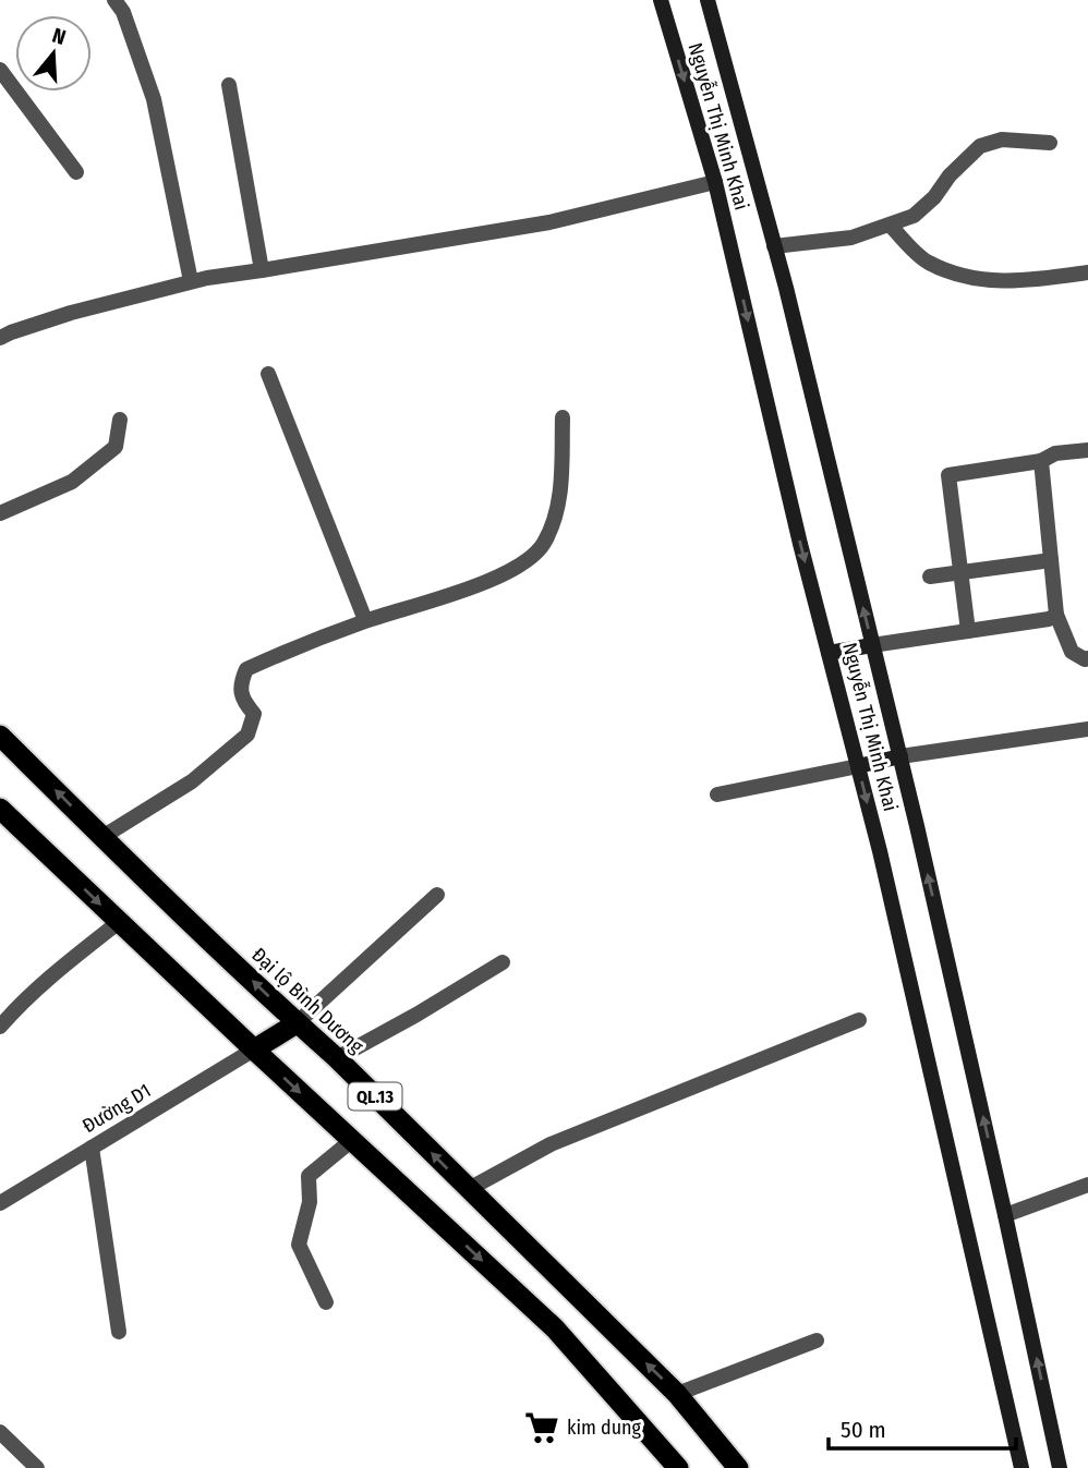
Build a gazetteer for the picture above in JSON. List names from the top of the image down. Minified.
{"streets":{"highway":["Đại lộ Bình Dương","QL.13"],"main road":["Nguyễn Thị Minh Khai"],"street":["Đường D1"]},"crossings":[["QL.13","Đường D1"]],"places":{"supermarket":["kim dung"]},"scale_bar":"50 m","north":"top"}
